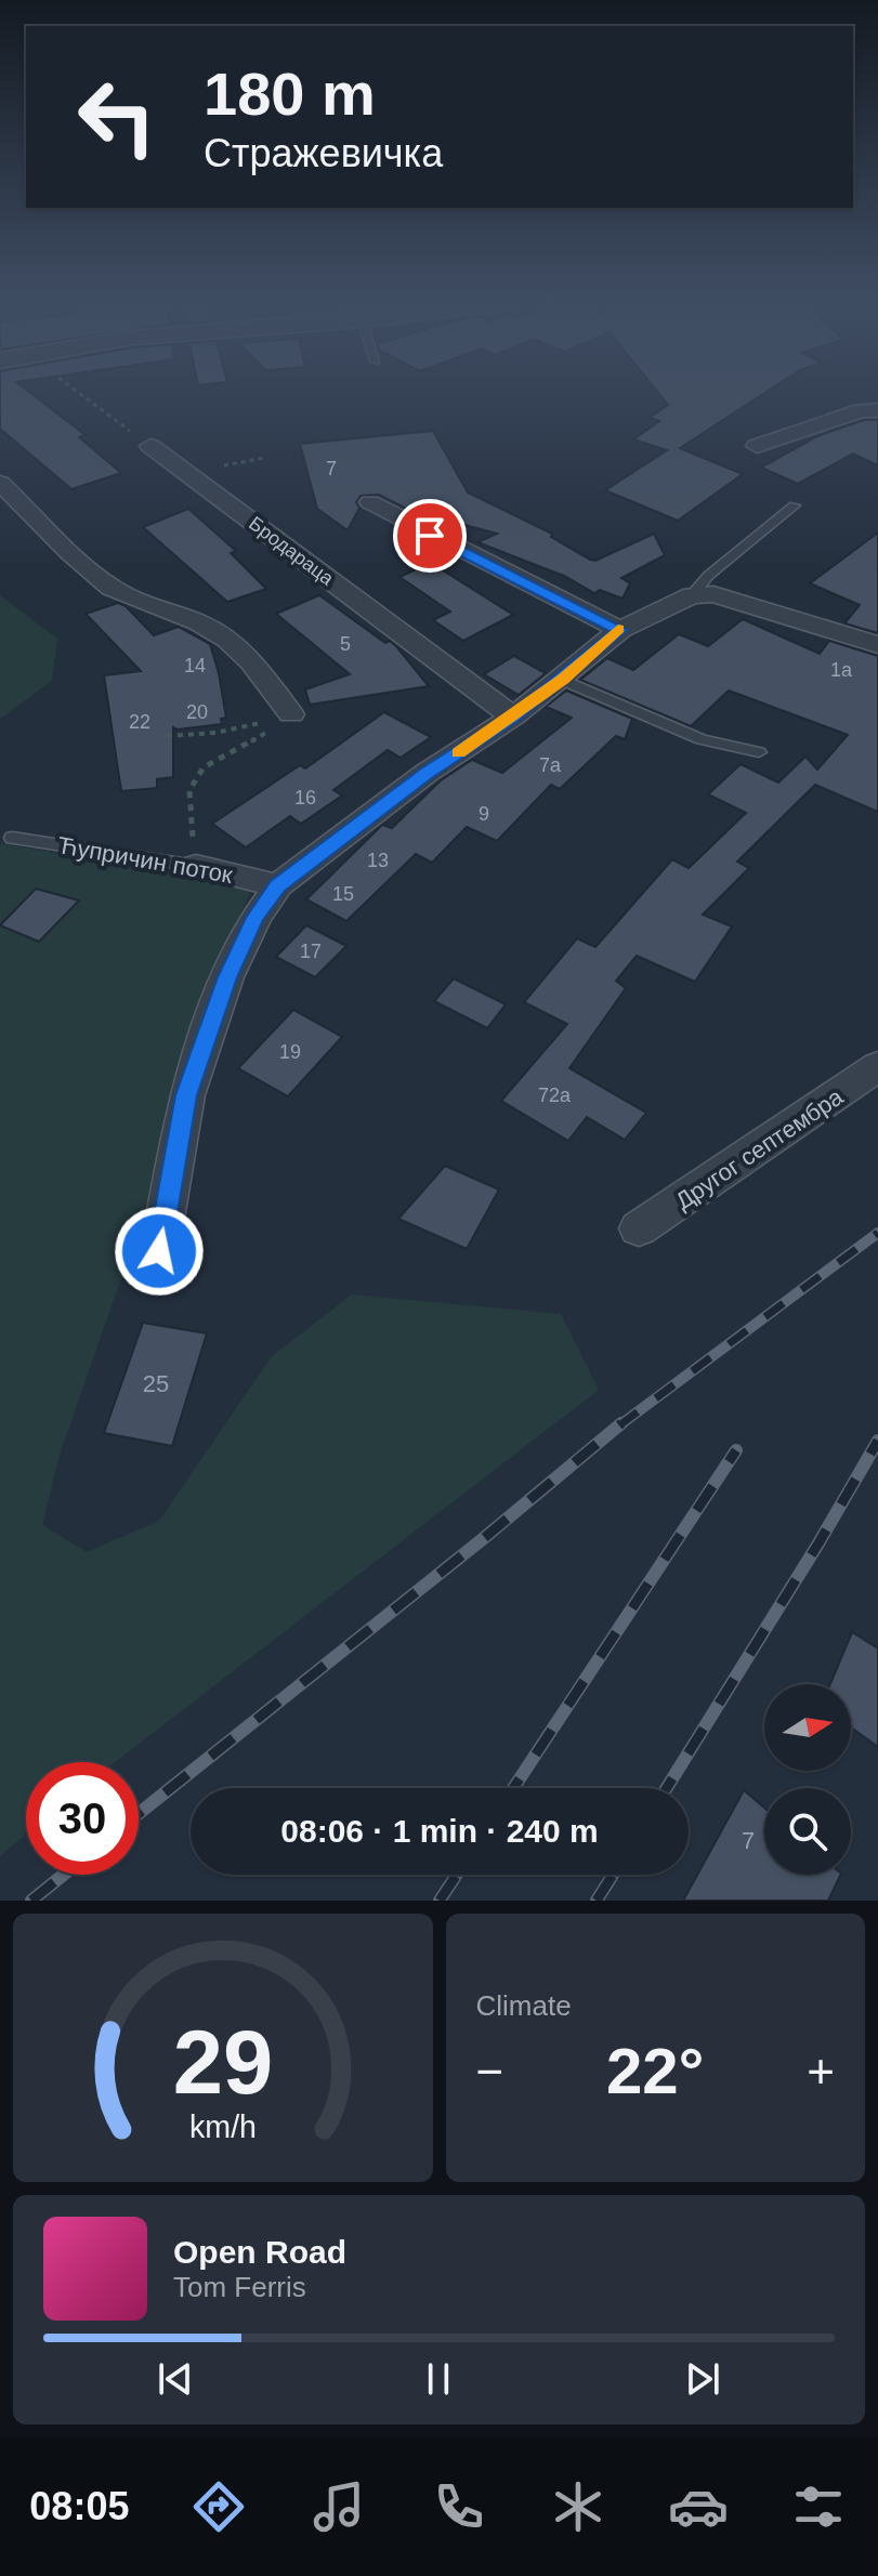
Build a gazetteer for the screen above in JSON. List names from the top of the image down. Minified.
{"streets":{"street":["Бродараца","Ћупричин поток","Другог септембра"]},"house_numbers":["7","5","14","1a","20","22","7a","16","9","13","15","17","19","72a","25","7"],"north":"right","page":{"turn":["180 m","Стражевичка"],"limit":"30","trip":"08:06 · 1 min · 240 m","tile":"Climate","heat":["−","22°","+"],"song":["Open Road","Tom Ferris"],"tabs":"08:05","gauge":["29","km/h"]}}
